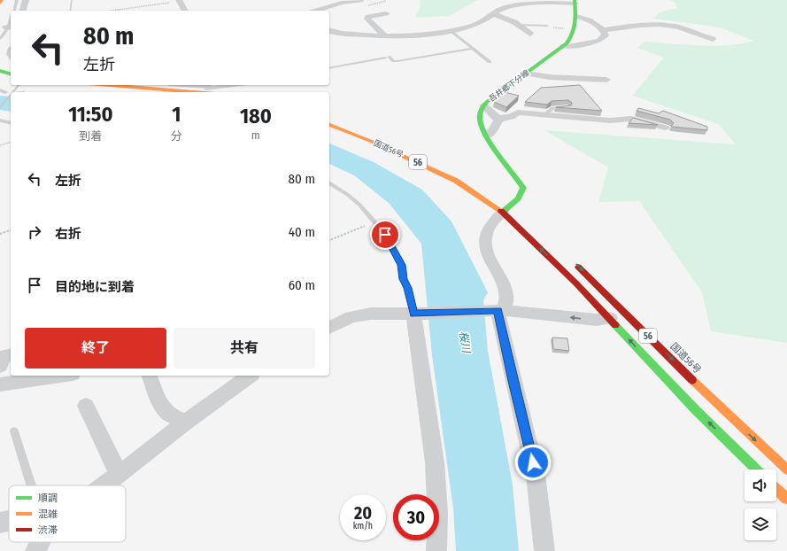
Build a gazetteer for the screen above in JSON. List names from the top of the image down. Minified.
{"streets":{"main road":["吾井郷下分線","国道56号","56"]},"crossings":[["吾井郷下分線","国道56号"]],"water":["桜川"],"legend":["順調","混雑","渋滞"],"page":{"turn":["80 m","左折"],"eta":["11:50","到着","1","分","180","m"],"list":[{"name":"左折","value":"80 m"},{"name":"右折","value":"40 m"},{"name":"目的地に到着","value":"60 m"}],"buttons":["終了","共有"],"speed":"20 km/h","limit":"30"}}
